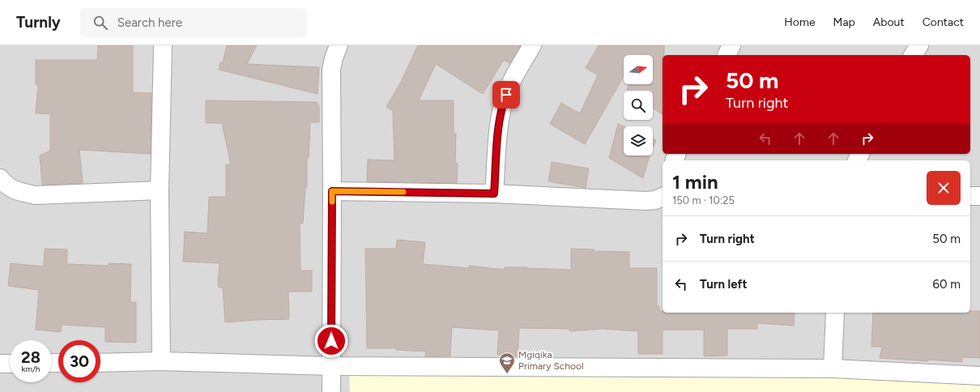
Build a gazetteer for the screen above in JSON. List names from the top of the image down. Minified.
{"places":{"school or university":["Mgiqika Primary School"]},"north":"right","page":{"header":"Turnly","search":"Search here","nav":["Home","Map","About","Contact"],"turn":["50 m","Turn right"],"heading":["1 min","150 m · 10:25"],"list":[{"name":"Turn right","value":"50 m"},{"name":"Turn left","value":"60 m"}],"speed":"28 km/h","limit":"30"}}
